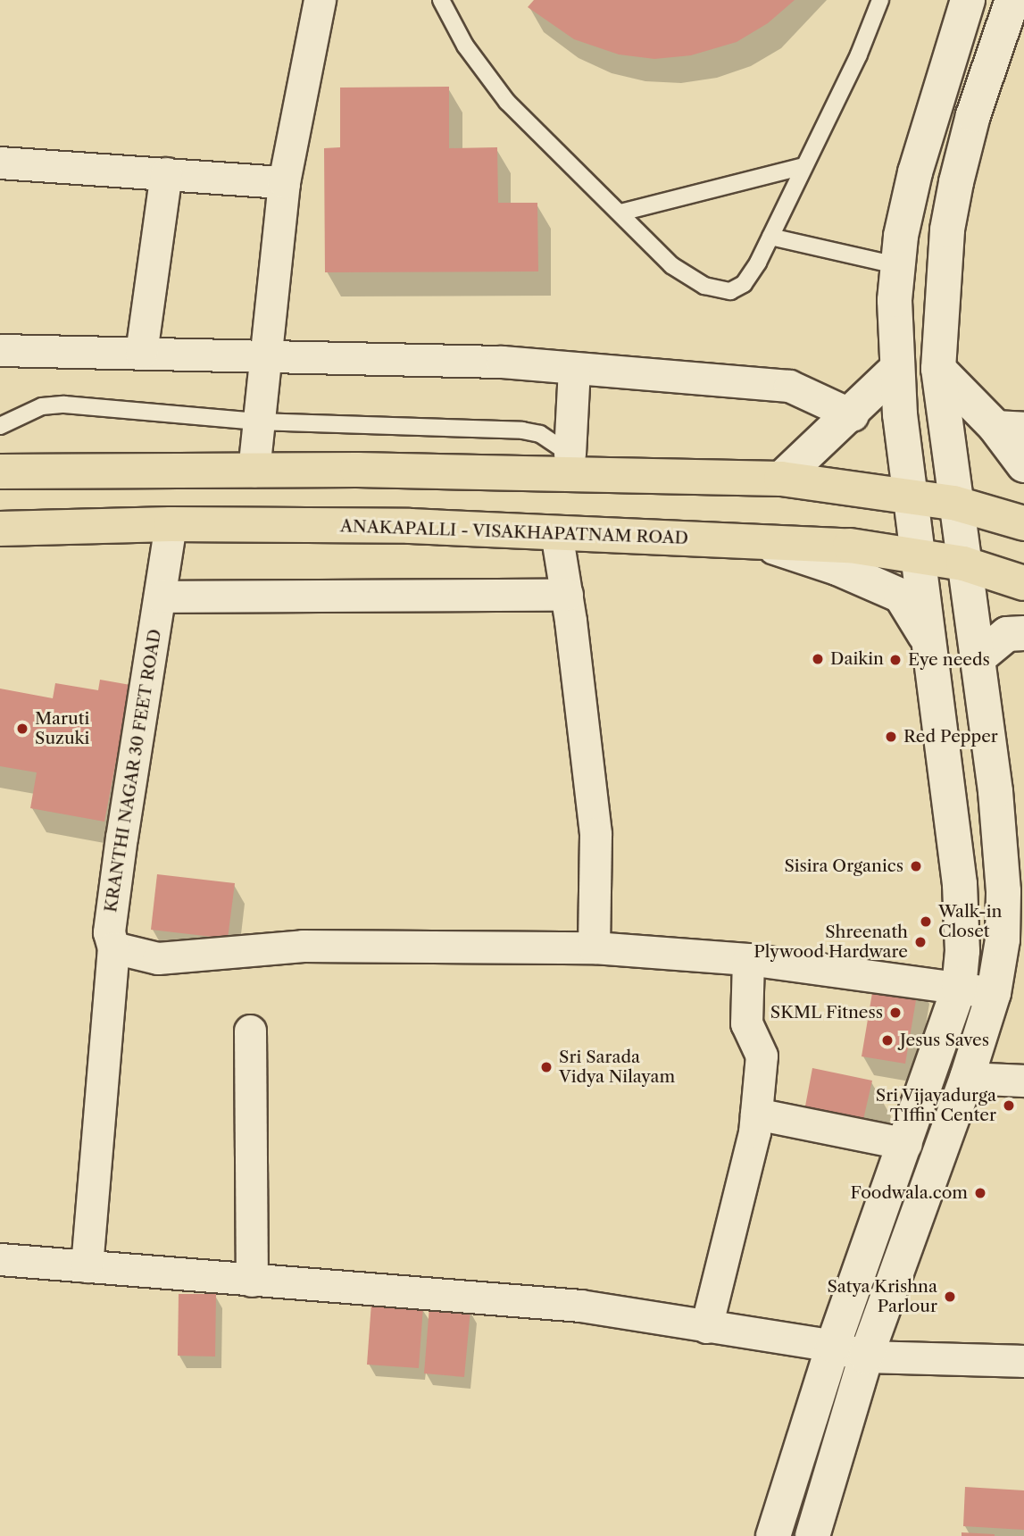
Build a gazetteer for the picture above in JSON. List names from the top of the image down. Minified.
{"streets":{"main road":["ANAKAPALLI - VISAKHAPATNAM ROAD"],"street":["KRANTHI NAGAR 30 FEET ROAD"]},"crossings":[["ANAKAPALLI - VISAKHAPATNAM ROAD","KRANTHI NAGAR 30 FEET ROAD"]],"places":["Daikin","Eye needs","Maruti Suzuki","Red Pepper","Sisira Organics","Walk-in Closet","Shreenath Plywood Hardware","SKML Fitness","Jesus Saves","Sri Sarada Vidya Nilayam","Sri Vijayadurga TIffin Center","Foodwala.com","Satya Krishna Parlour"]}
